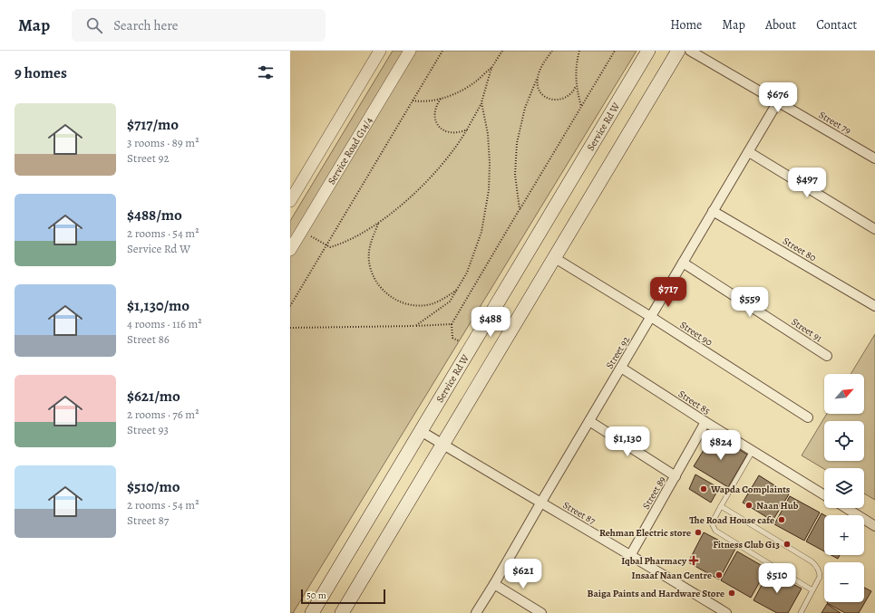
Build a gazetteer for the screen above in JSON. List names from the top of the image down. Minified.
{"streets":{"main road":["Service Rd W"],"street":["Street 79","Service Road G14/4","Street 80","Street 91","Street 90","Street 92","Street 85","Street 89","Street 87"]},"crossings":[["Street 79","Street 92"],["Service Rd W","Street 87"],["Street 80","Street 92"],["Street 91","Street 92"],["Street 90","Street 92"],["Street 92","Street 85"],["Street 92","Street 87"],["Street 85","Street 89"],["Street 89","Street 87"]],"places":{"other":["Wapda Complaints","Naan Hub","The Road House cafe","Rehman Electric store","Fitness Club G13","Insaaf Naan Centre","Baiga Paints and Hardware Store"],"health":["Iqbal Pharmacy"]},"scale_bar":"50 m","north":"top right","page":{"header":"Map","search":"Search here","nav":["Home","Map","About","Contact"],"heading":"9 homes","price":["$676","$497","$717","$559","$488","$1,130","$824","$621","$510"],"list":[{"name":"$717/mo","note":"3 rooms · 89 m² · Street 92"},{"name":"$488/mo","note":"2 rooms · 54 m² · Service Rd W"},{"name":"$1,130/mo","note":"4 rooms · 116 m² · Street 86"},{"name":"$621/mo","note":"2 rooms · 76 m² · Street 93"},{"name":"$510/mo","note":"2 rooms · 54 m² · Street 87"}],"map_buttons":["+","−"],"scale":"50 m"}}
